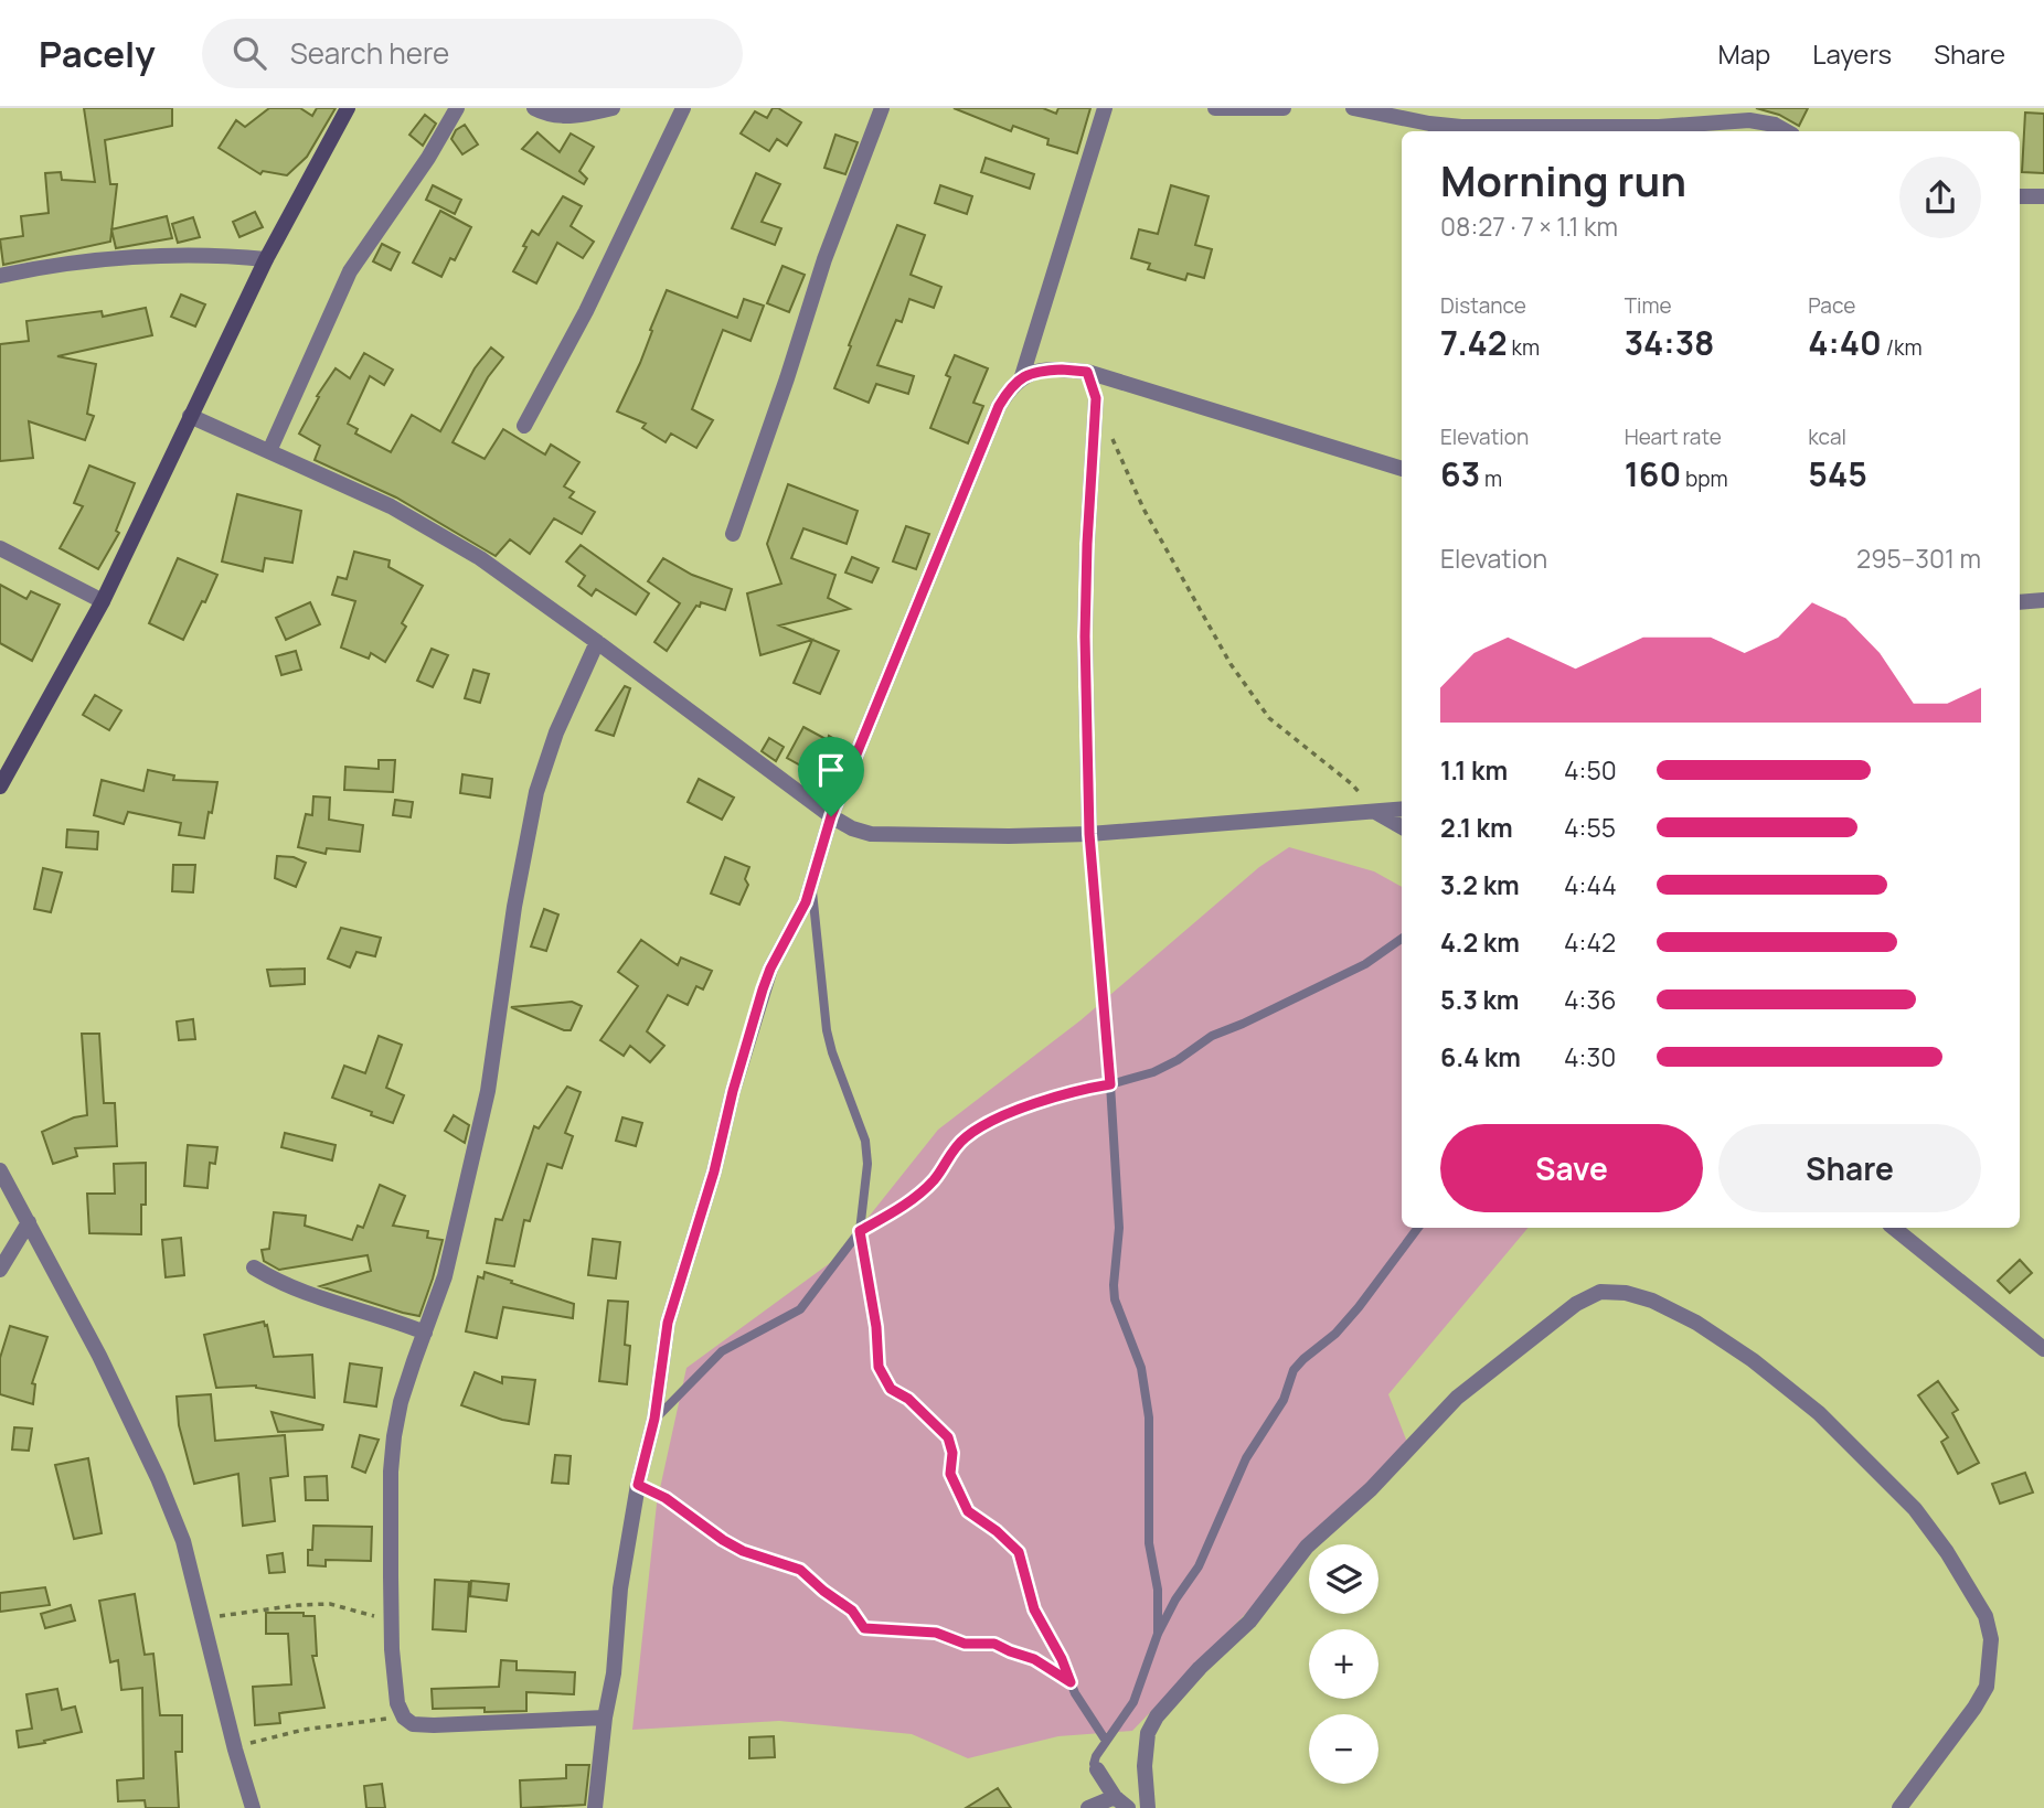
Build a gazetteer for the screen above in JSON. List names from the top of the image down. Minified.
{"page":{"header":"Pacely","search":"Search here","nav":["Map","Layers","Share"],"heading":["Morning run","08:27 · 7 × 1.1 km"],"stats":[["Distance","7.42 km"],["Time","34:38"],["Pace","4:40 /km"],["Elevation","63 m"],["Heart rate","160 bpm"],["kcal","545"]],"chart":["Elevation","295–301 m"],"list":[{"name":"1.1 km","note":"4:50"},{"name":"2.1 km","note":"4:55"},{"name":"3.2 km","note":"4:44"},{"name":"4.2 km","note":"4:42"},{"name":"5.3 km","note":"4:36"},{"name":"6.4 km","note":"4:30"}],"buttons":["Save","Share"],"map_buttons":["+","−"]}}
